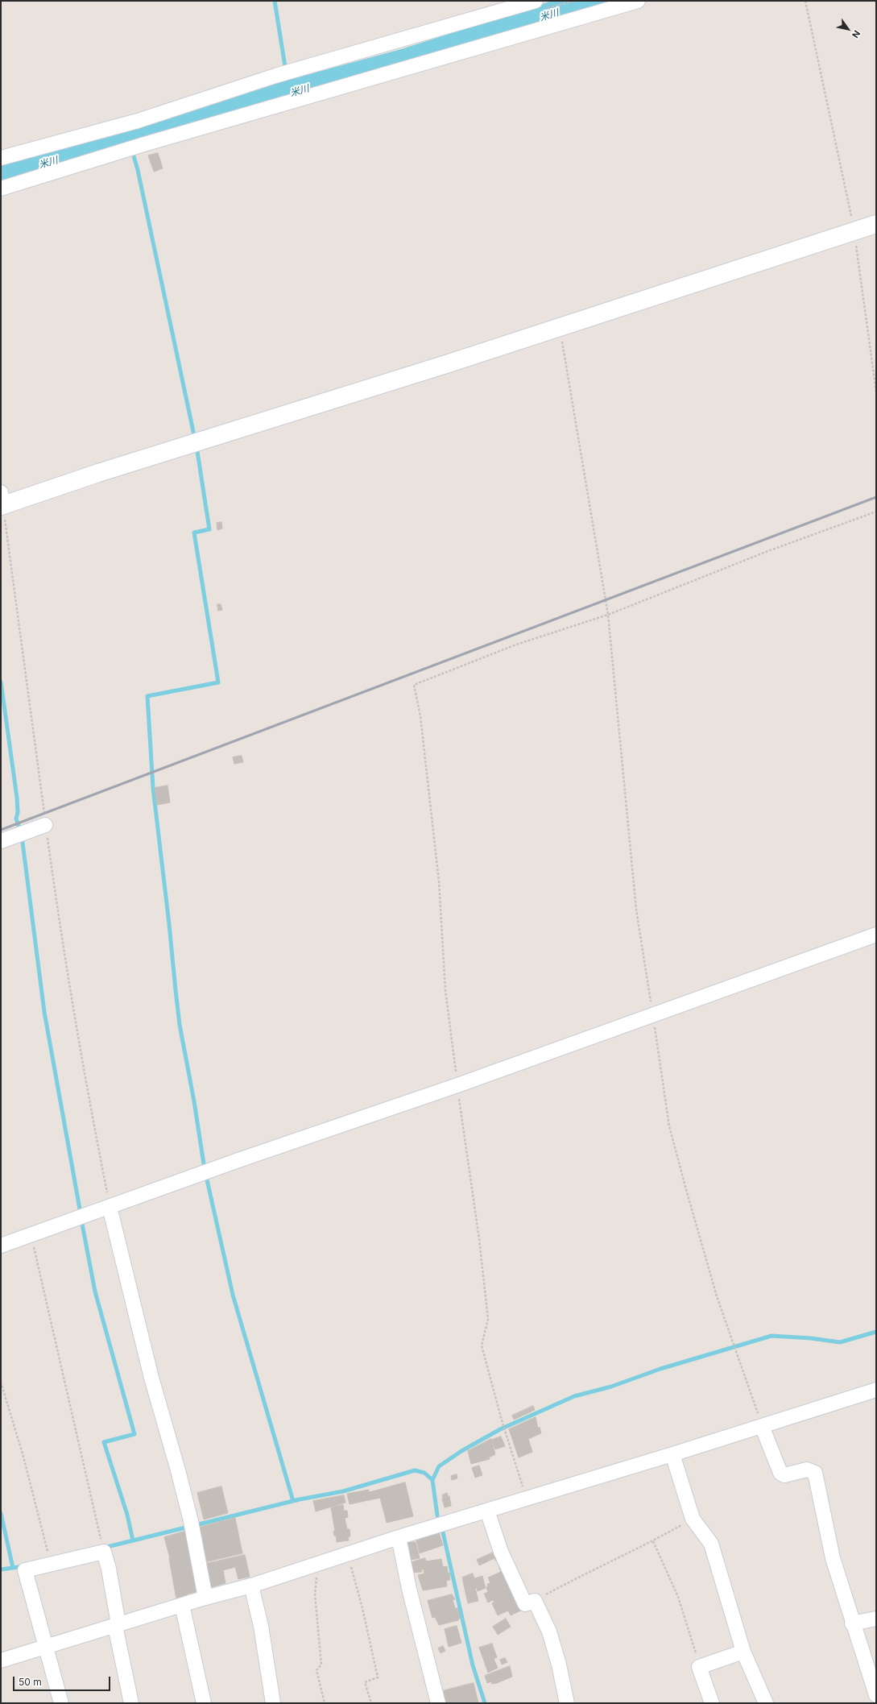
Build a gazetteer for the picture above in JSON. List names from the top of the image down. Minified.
{"water":["米川"],"scale_bar":"50 m","north":"bottom right"}
